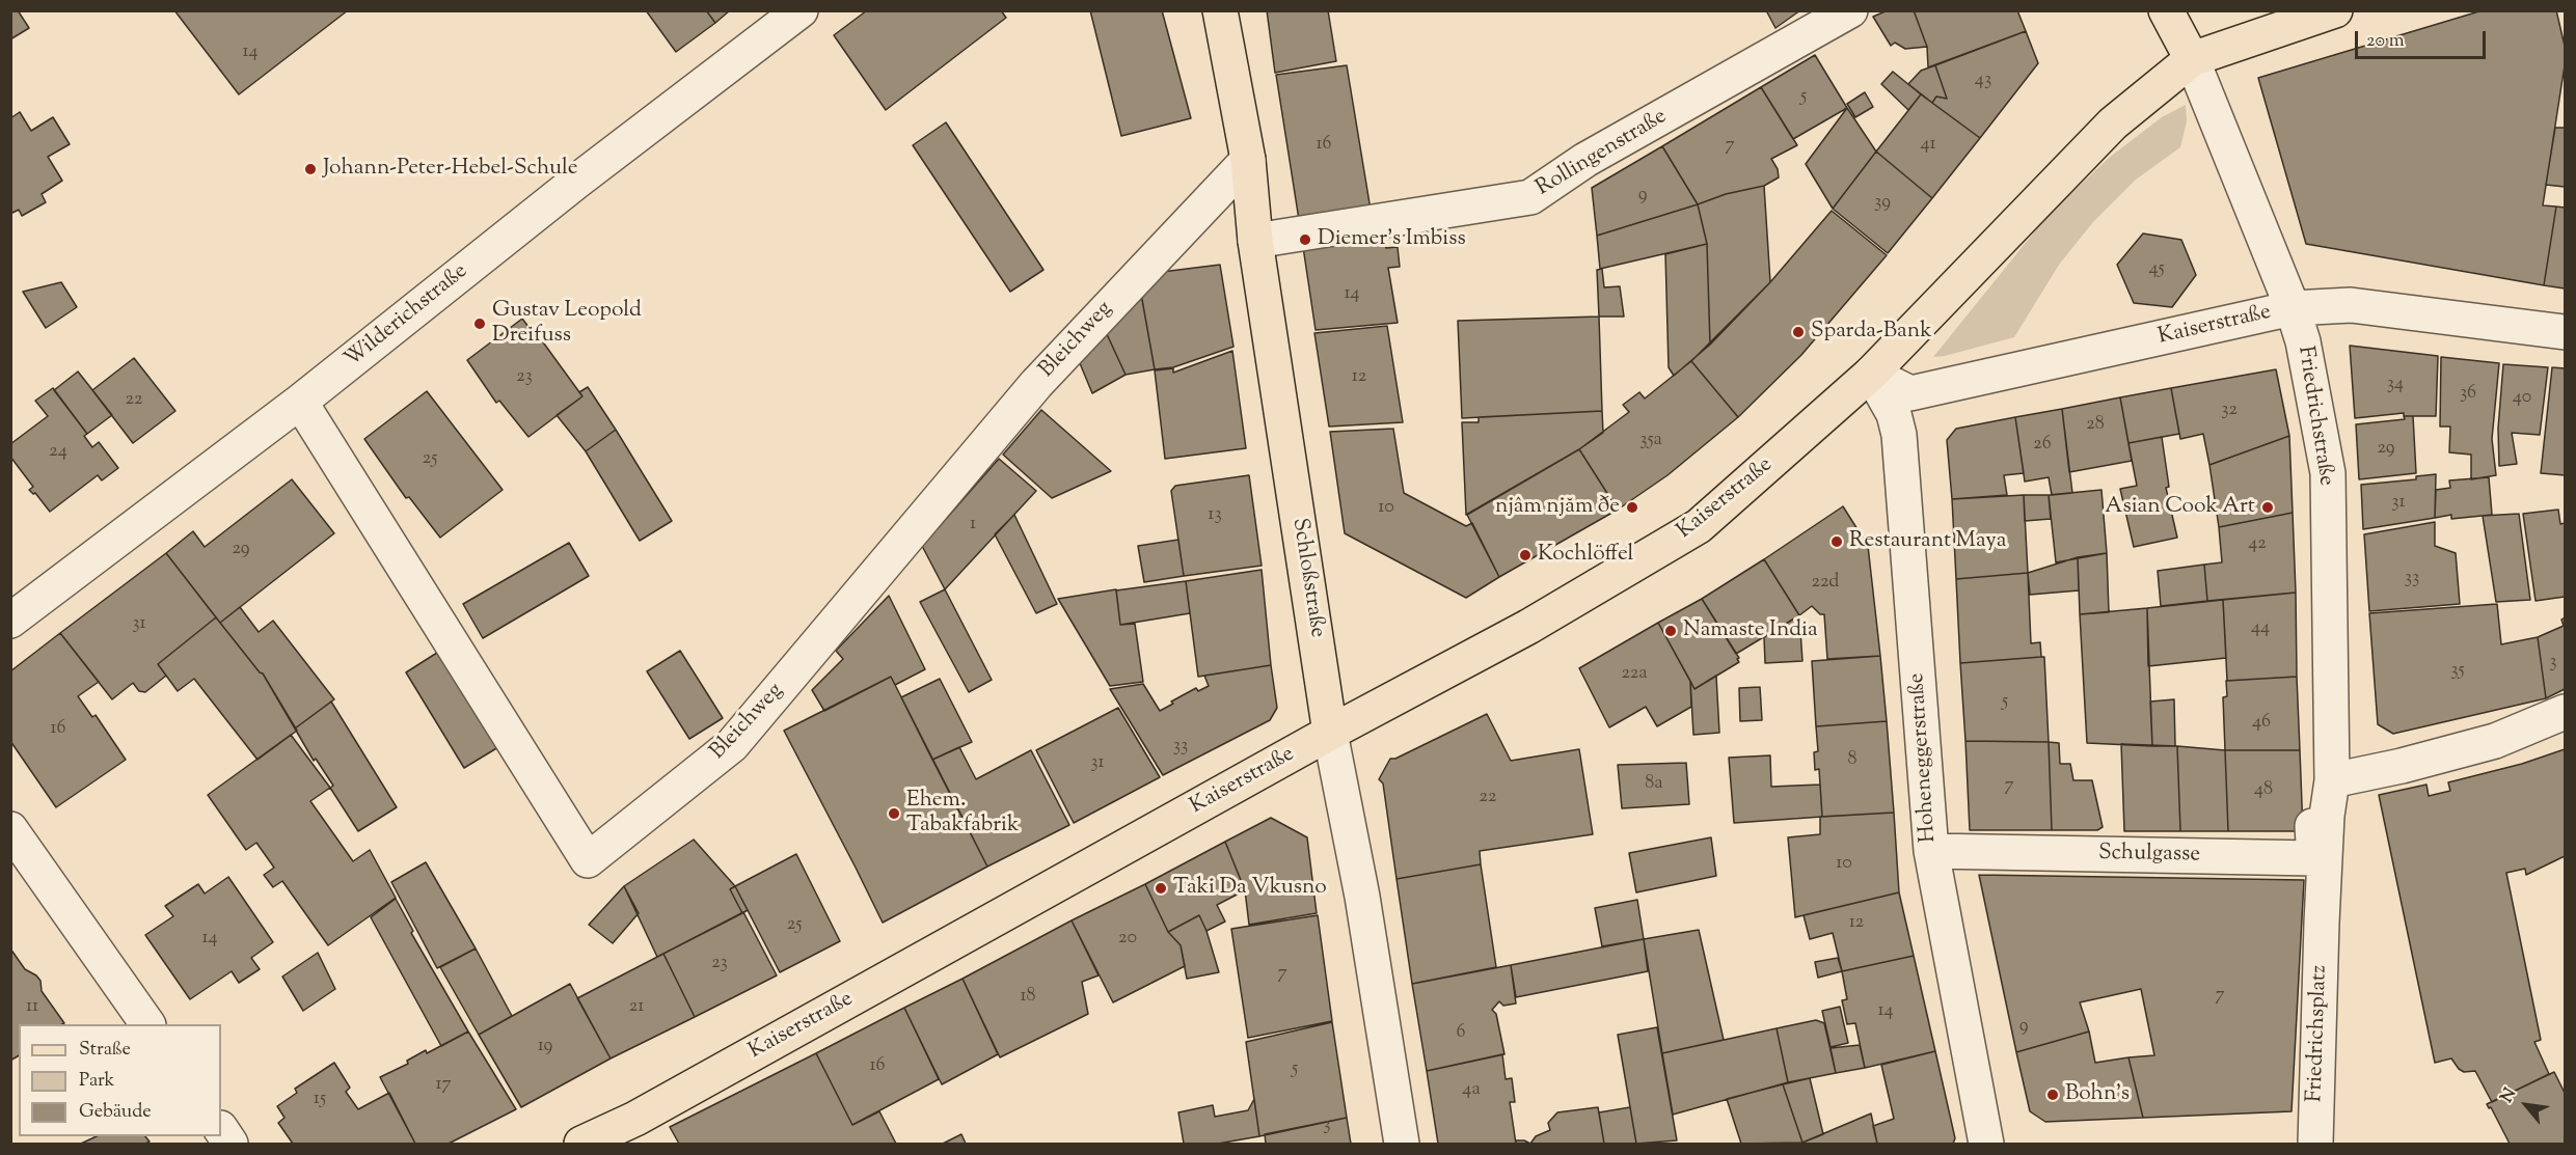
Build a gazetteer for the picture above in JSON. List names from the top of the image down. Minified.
{"streets":{"main road":["Kaiserstraße","Friedrichstraße","Schloßstraße"],"street":["Rollingenstraße","Wilderichstraße","Bleichweg","Hoheneggerstraße","Schulgasse","Friedrichsplatz"]},"crossings":[["Rollingenstraße","Schloßstraße"],["Wilderichstraße","Bleichweg"],["Kaiserstraße","Friedrichstraße"],["Kaiserstraße","Schloßstraße"],["Kaiserstraße","Hoheneggerstraße"],["Bleichweg","Schloßstraße"],["Friedrichstraße","Schulgasse"],["Friedrichstraße","Friedrichsplatz"],["Hoheneggerstraße","Schulgasse"]],"places":["Johann-Peter-Hebel-Schule","Diemer's Imbiss","Gustav Leopold Dreifuss","Sparda-Bank","njâm njăm ðe","Asian Cook Art","Restaurant Maya","Kochlöffel","Namaste India","Ehem. Tabakfabrik","Taki Da Vkusno","Bohn's"],"house_numbers":["14","43","5","16","41","7","9","39","45","14","23","12","34","36","40","22","32","28","35a","26","29","24","25","31","10","13","1","42","29","33","22d","31","44","3","35","22a","5","46","16","33","8","31","8a","7","48","22","10","12","25","14","20","23","7","7","18","11","21","14","9","6","19","16","5","17","4a","15","3"],"legend":["Straße","Park","Gebäude"],"scale_bar":"20 m","north":"top left"}
